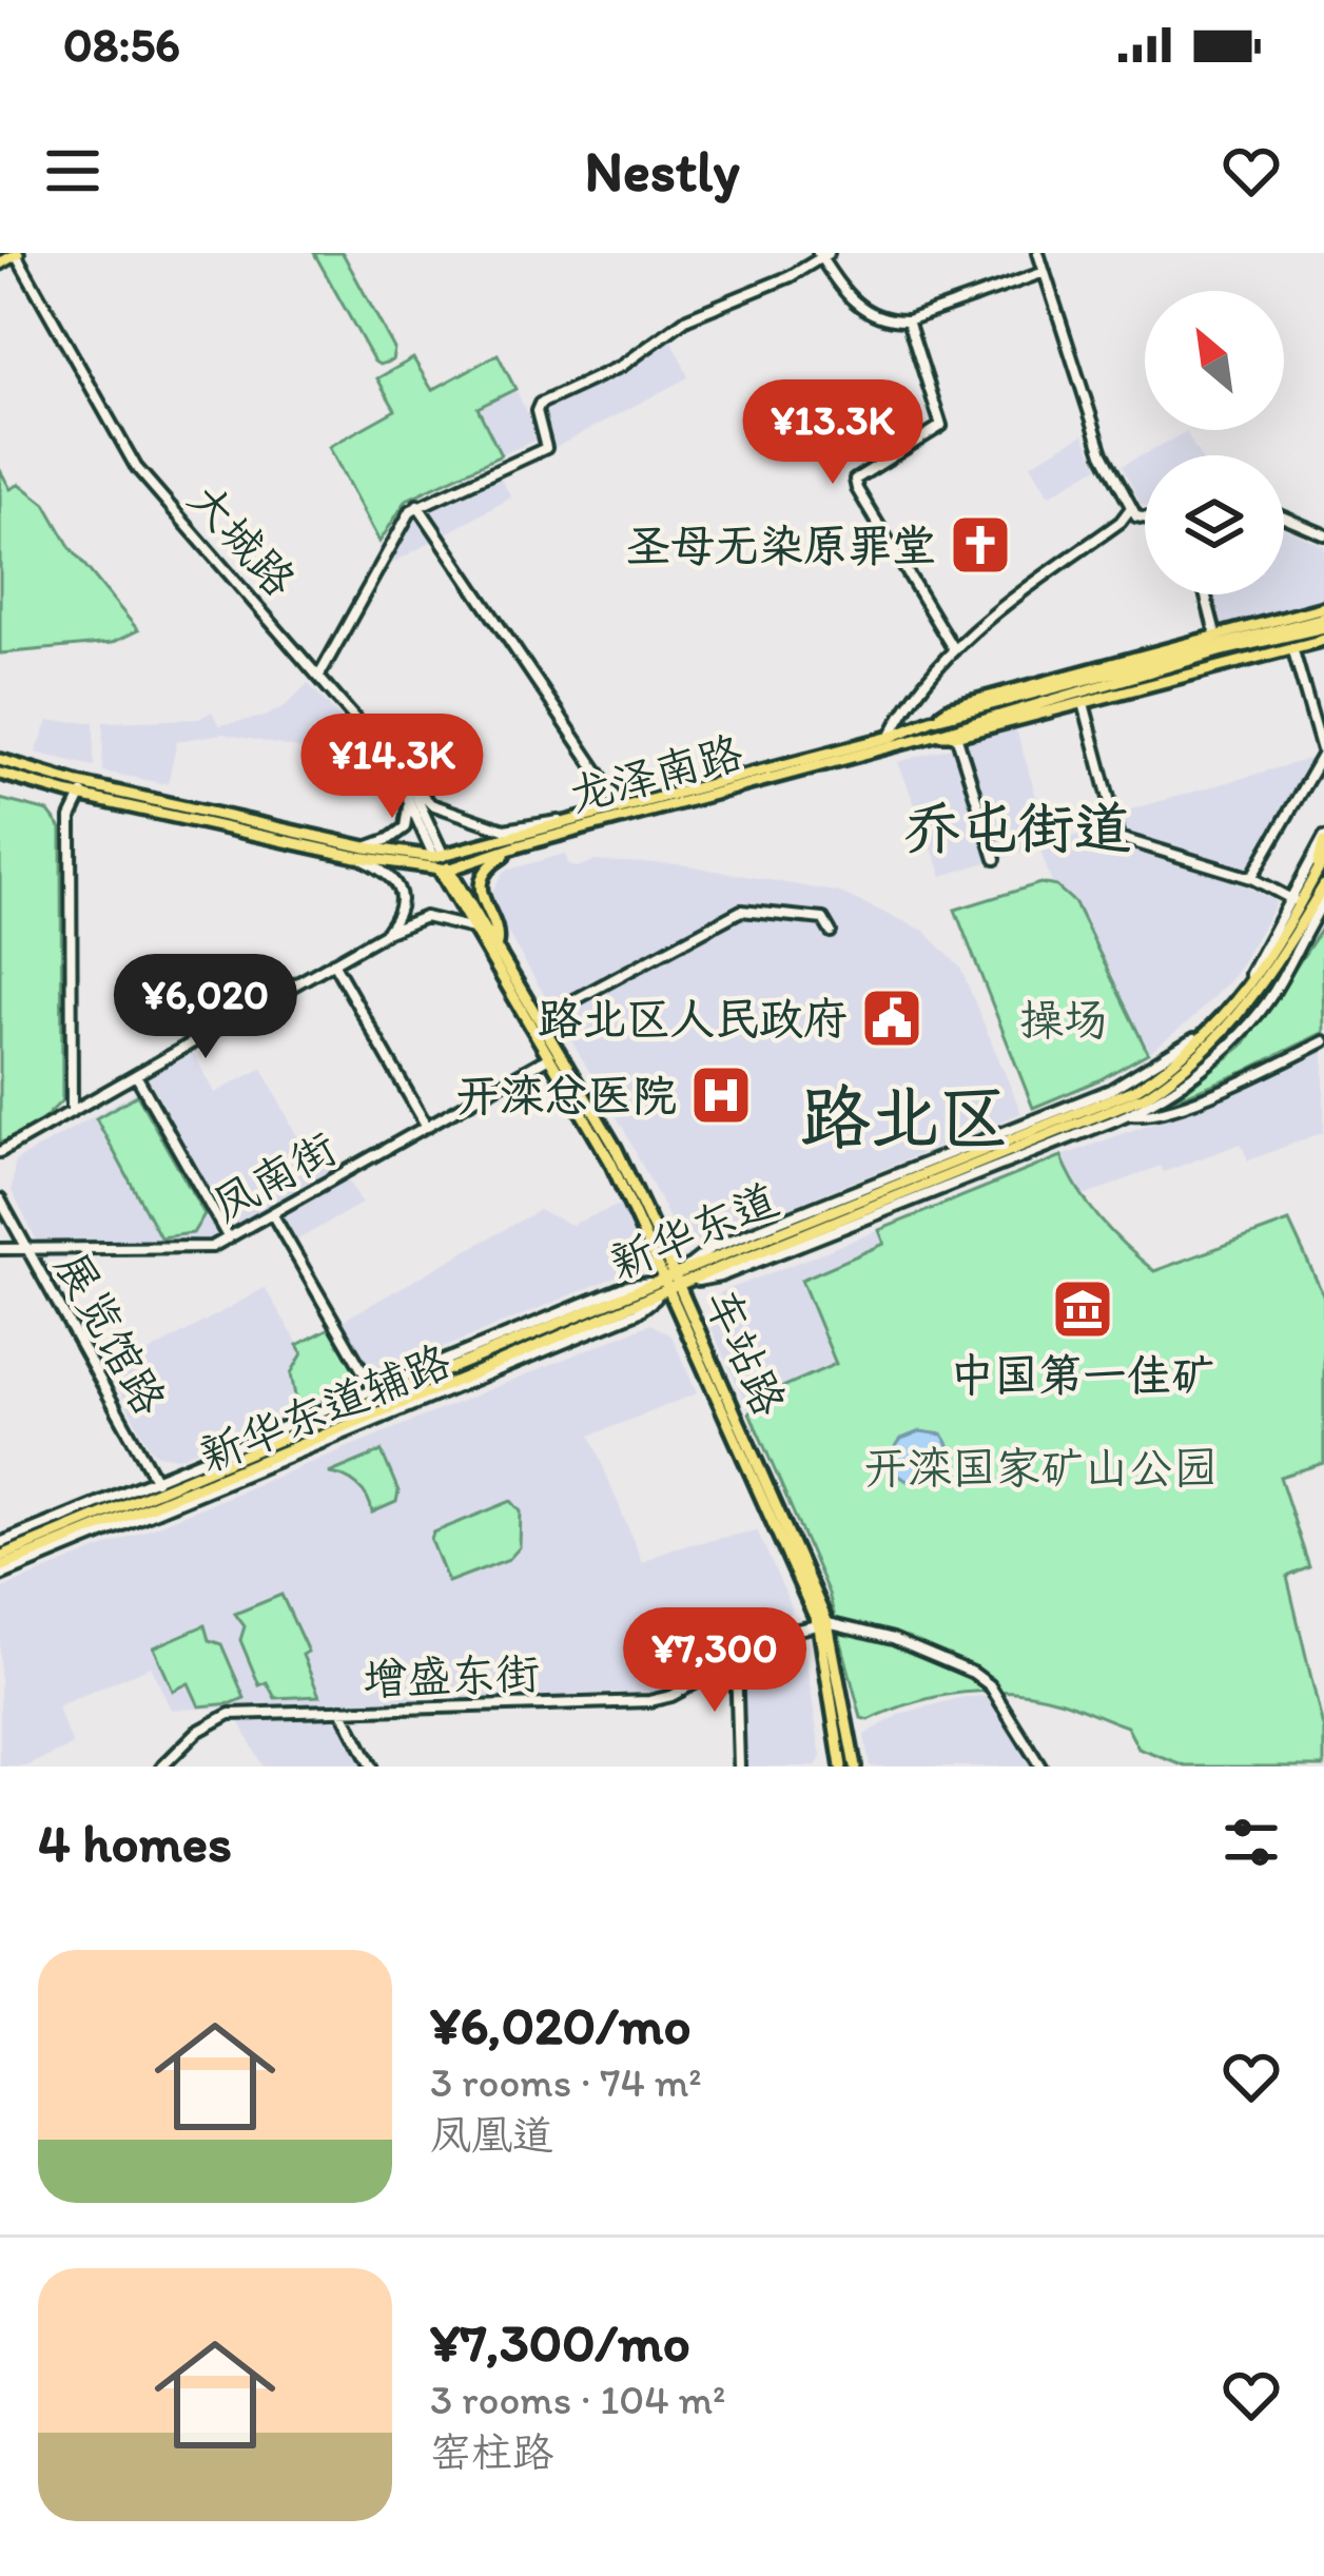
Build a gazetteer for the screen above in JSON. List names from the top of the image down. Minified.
{"streets":{"main road":["龙泽南路","新华东道","车站路"],"street":["大城路","凤南街","展览馆路","新华东道辅路","增盛东街"]},"crossings":[["龙泽南路","车站路"],["凤南街","展览馆路"],["凤南街","车站路"],["新华东道","展览馆路"],["新华东道","车站路"],["新华东道","新华东道辅路"],["展览馆路","新华东道辅路"],["车站路","新华东道辅路"],["车站路","增盛东街"]],"districts":["乔屯街道","路北区"],"parks":["操场","开滦国家矿山公园"],"places":{"church":["圣母无染原罪堂"],"public building":["路北区人民政府"],"hospital":["开滦总医院"],"museum":["中国第一佳矿"]},"north":"top left","page":{"status":"08:56","header":"Nestly","price":["¥13.3K","¥14.3K","¥6,020","¥7,300"],"heading":"4 homes","list":[{"name":"¥6,020/mo","note":"3 rooms · 74 m² · 凤凰道"},{"name":"¥7,300/mo","note":"3 rooms · 104 m² · 窑柱路"}]}}
